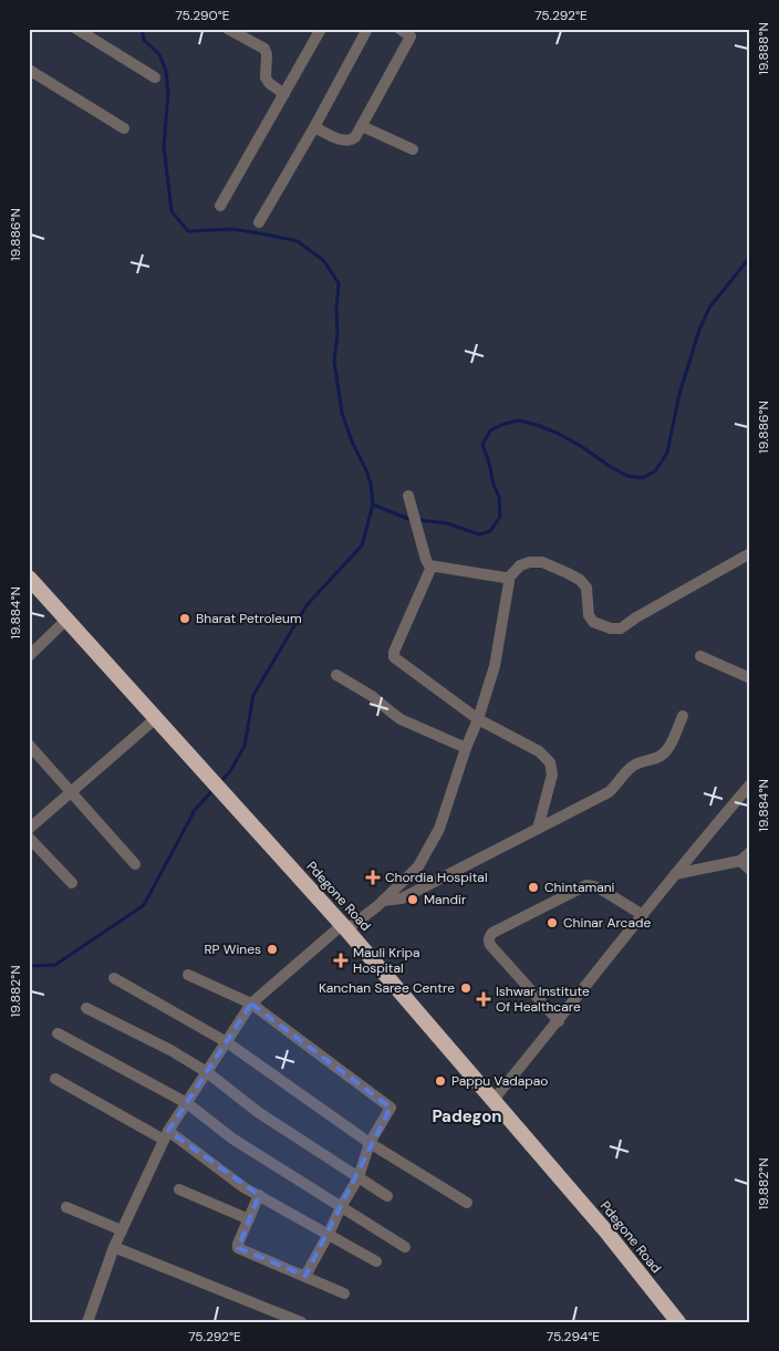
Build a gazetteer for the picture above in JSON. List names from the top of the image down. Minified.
{"streets":{"highway":["Pdegone Road"]},"districts":["Padegon"],"places":{"other":["Bharat Petroleum","Chintamani","Mandir","Chinar Arcade","RP Wines","Kanchan Saree Centre","Pappu Vadapao"],"health":["Chordia Hospital","Mauli Kripa Hospital","Ishwar Institute Of Healthcare"]},"coordinates":["75.290°E","75.292°E","19.888°N","19.886°N","19.884°N","19.882°N","75.294°E"]}
